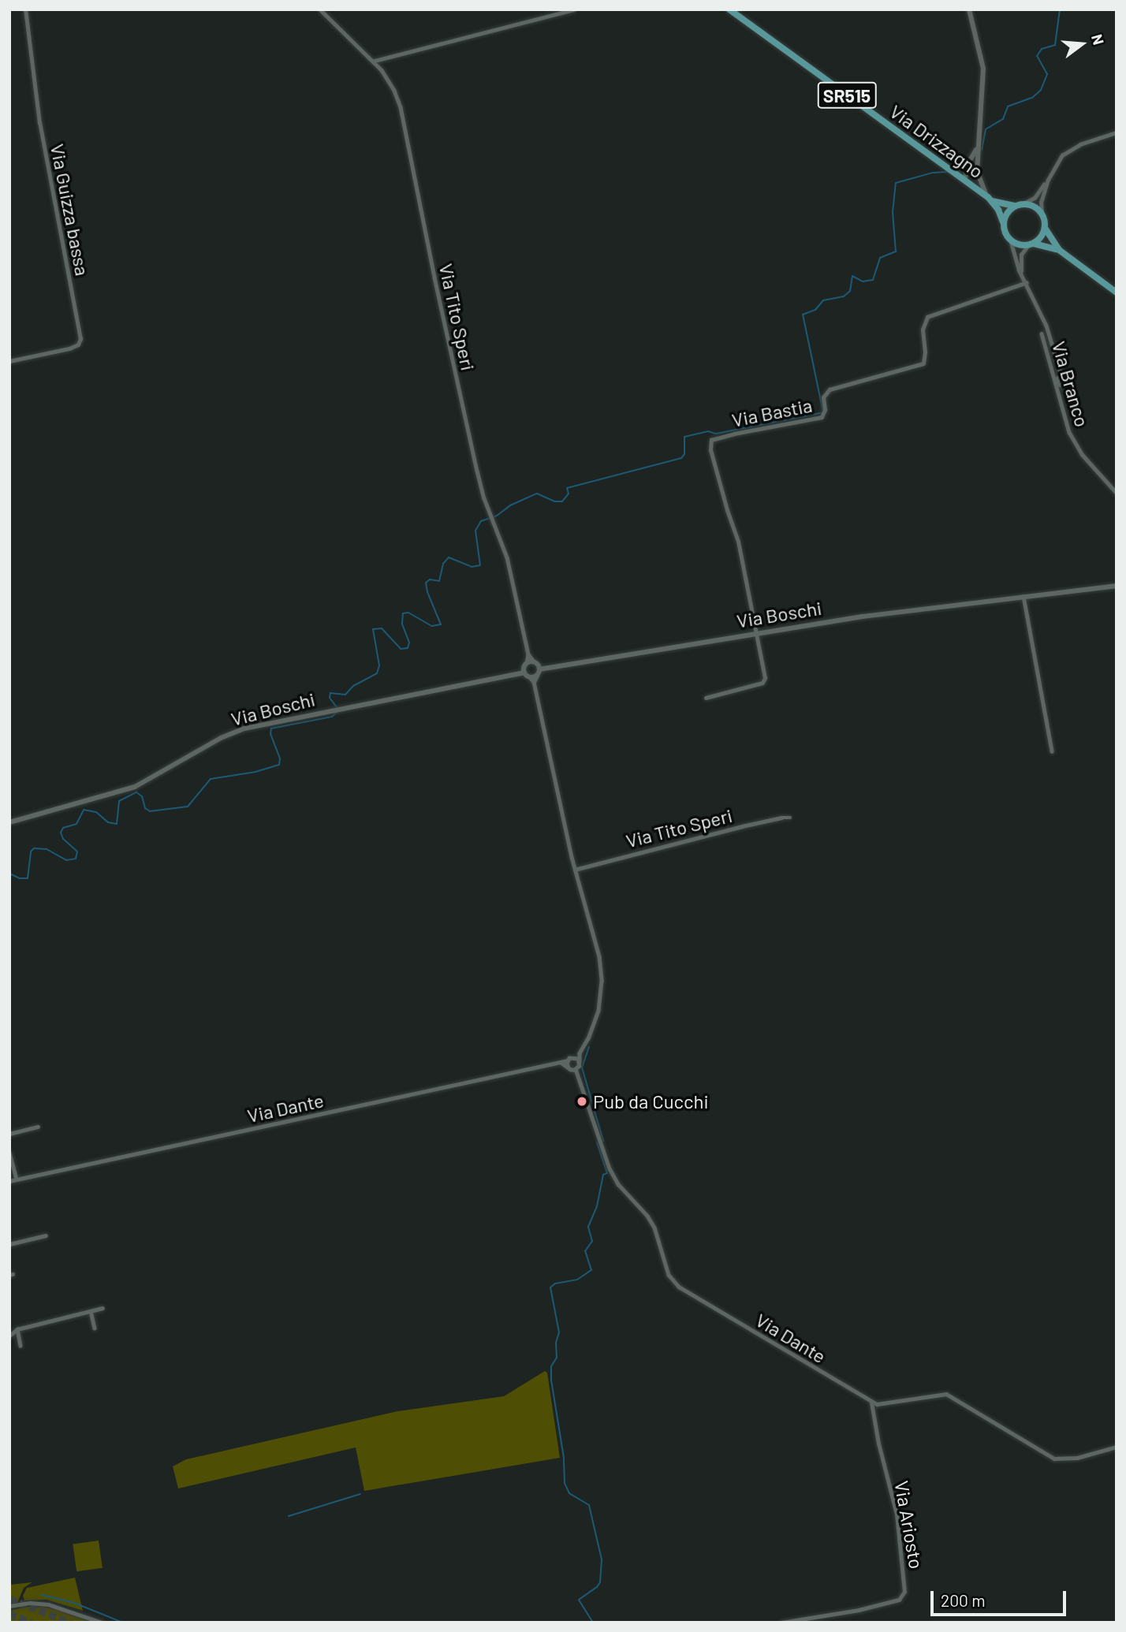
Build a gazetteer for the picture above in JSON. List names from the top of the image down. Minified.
{"streets":{"main road":["SR515","Via Drizzagno"],"street":["Via Guizza bassa","Via Tito Speri","Via Branco","Via Bastia","Via Boschi","Via Dante","Via Ariosto"]},"crossings":[["Via Tito Speri","Via Boschi"],["Via Bastia","Via Boschi"],["Via Dante","Via Ariosto"]],"places":["Pub da Cucchi"],"scale_bar":"200 m","north":"right"}
